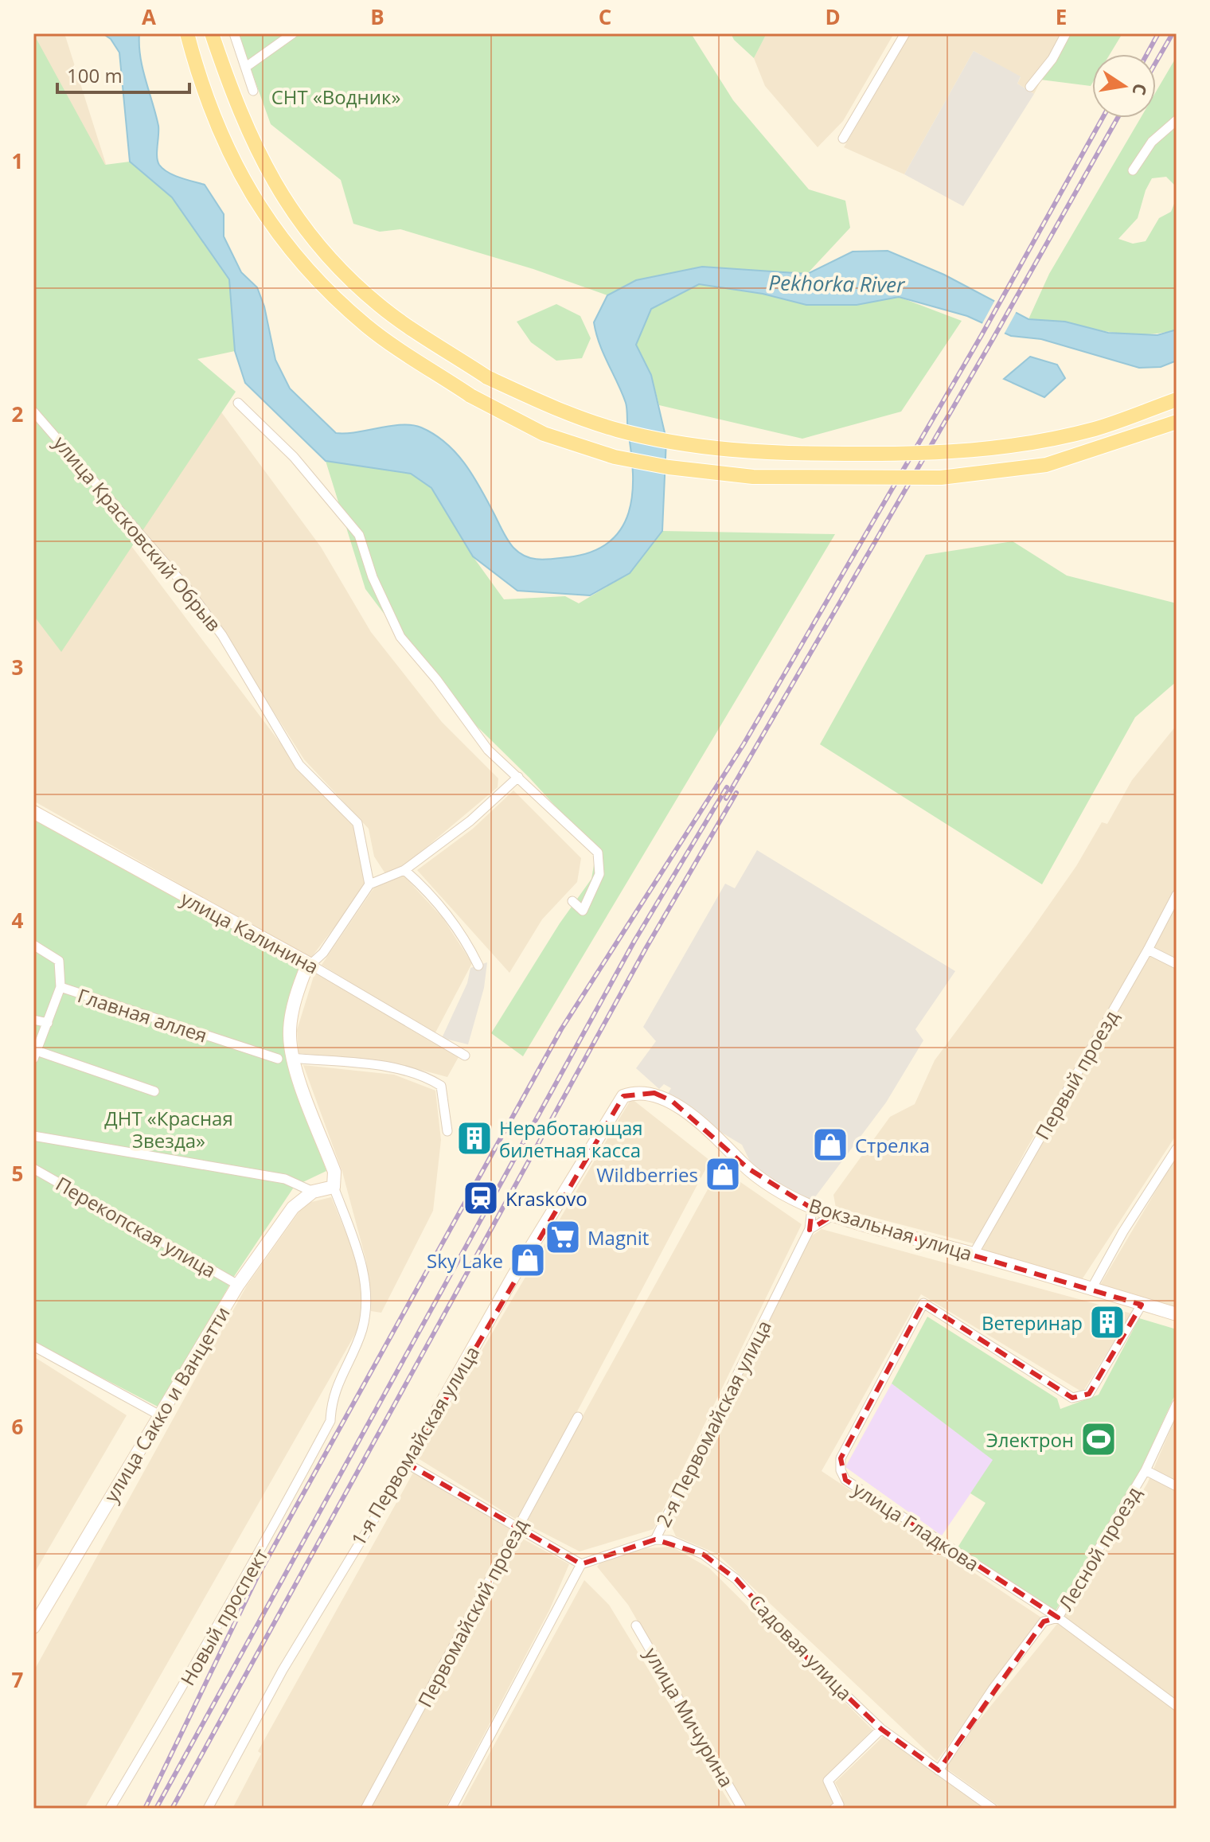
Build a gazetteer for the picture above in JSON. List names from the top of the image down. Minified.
{"streets":{"main road":["улица Калинина","Вокзальная улица","улица Сакко и Ванцетти","1-я Первомайская улица"],"street":["улица Красковский Обрыв","Главная аллея","Первый проезд","Перекопская улица","2-я Первомайская улица","улица Гладкова","Лесной проезд","Первомайский проезд","Новый проспект","Садовая улица","улица Мичурина"]},"crossings":[["Первый проезд","Вокзальная улица"],["Перекопская улица","улица Сакко и Ванцетти"],["Вокзальная улица","2-я Первомайская улица"],["Вокзальная улица","1-я Первомайская улица"],["Вокзальная улица","улица Гладкова"],["2-я Первомайская улица","Садовая улица"],["улица Гладкова","Лесной проезд"],["Лесной проезд","Садовая улица"]],"water":["Pekhorka River"],"parks":["СНТ «Водник»","ДНТ «Красная Звезда»"],"places":{"building":["Неработающая билетная касса","Ветеринар"],"shop":["Стрелка","Wildberries","Sky Lake"],"station":["Kraskovo"],"supermarket":["Magnit"],"sports":["Электрон"]},"scale_bar":"100 m","north":"right","grid":{"columns":["A","B","C","D","E"],"rows":["1","2","3","4","5","6","7"]}}
